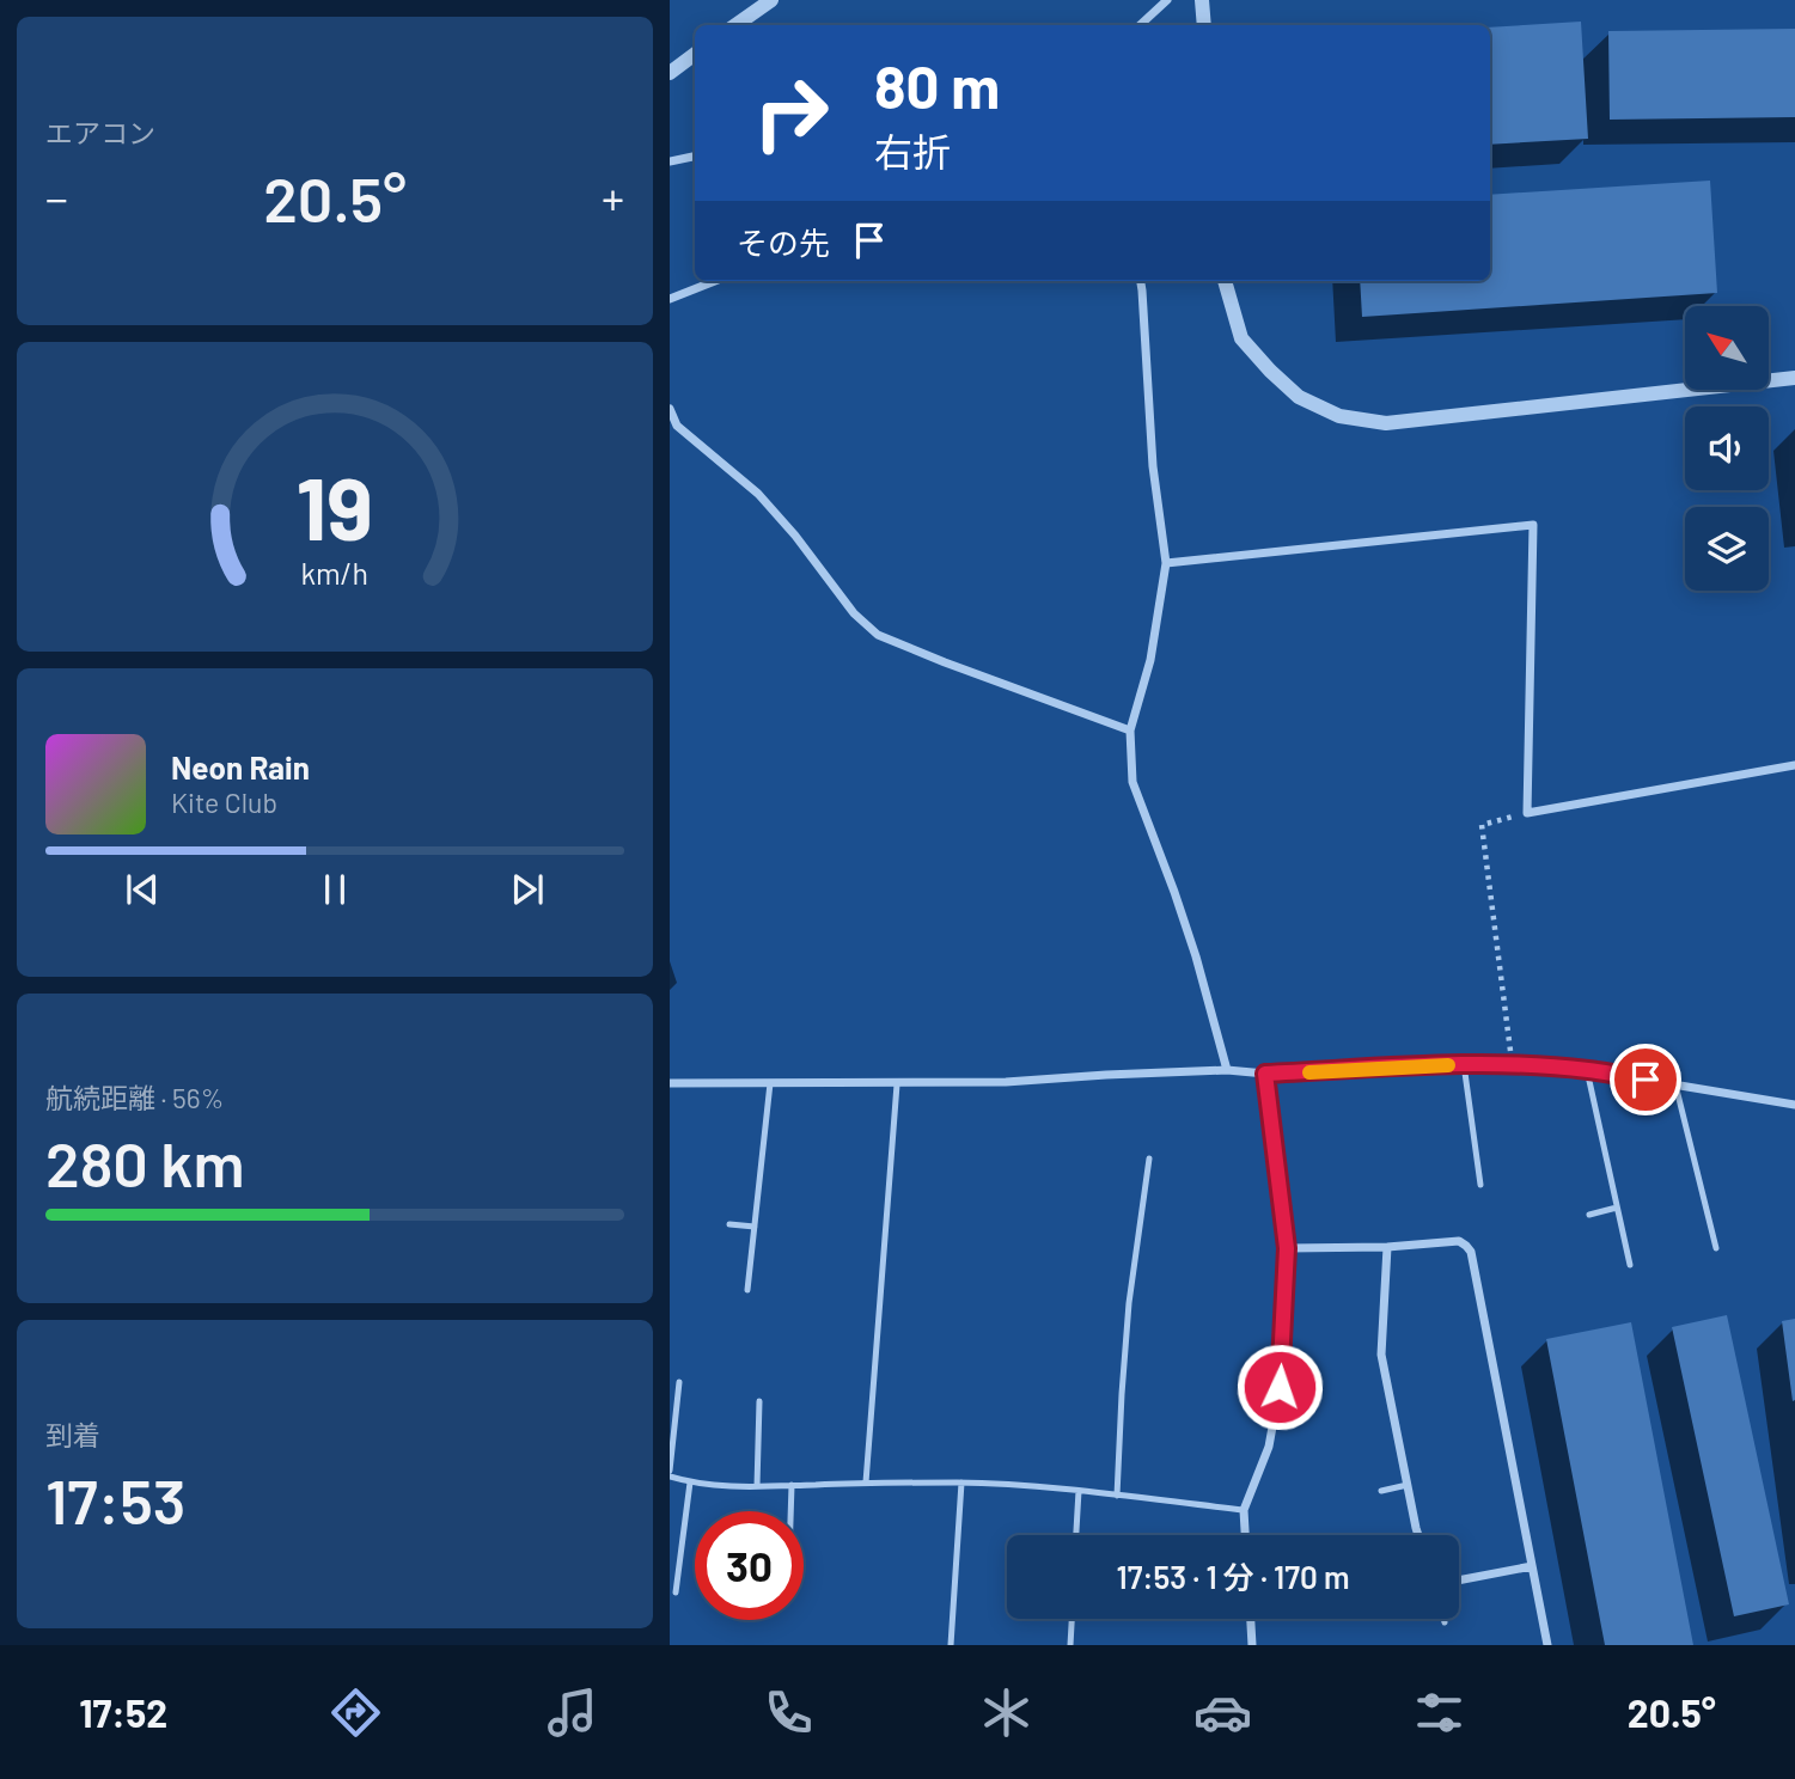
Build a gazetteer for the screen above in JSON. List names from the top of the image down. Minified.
{"north":"top left","page":{"tile":["エアコン",["航続距離 · 56%","280 km"],["到着","17:53"]],"turn":["80 m","右折"],"heat":["−","20.5°","+"],"then":"その先","song":["Neon Rain","Kite Club"],"limit":"30","trip":"17:53 · 1 分 · 170 m","tabs":["17:52","20.5°"],"gauge":["19","km/h"]}}
